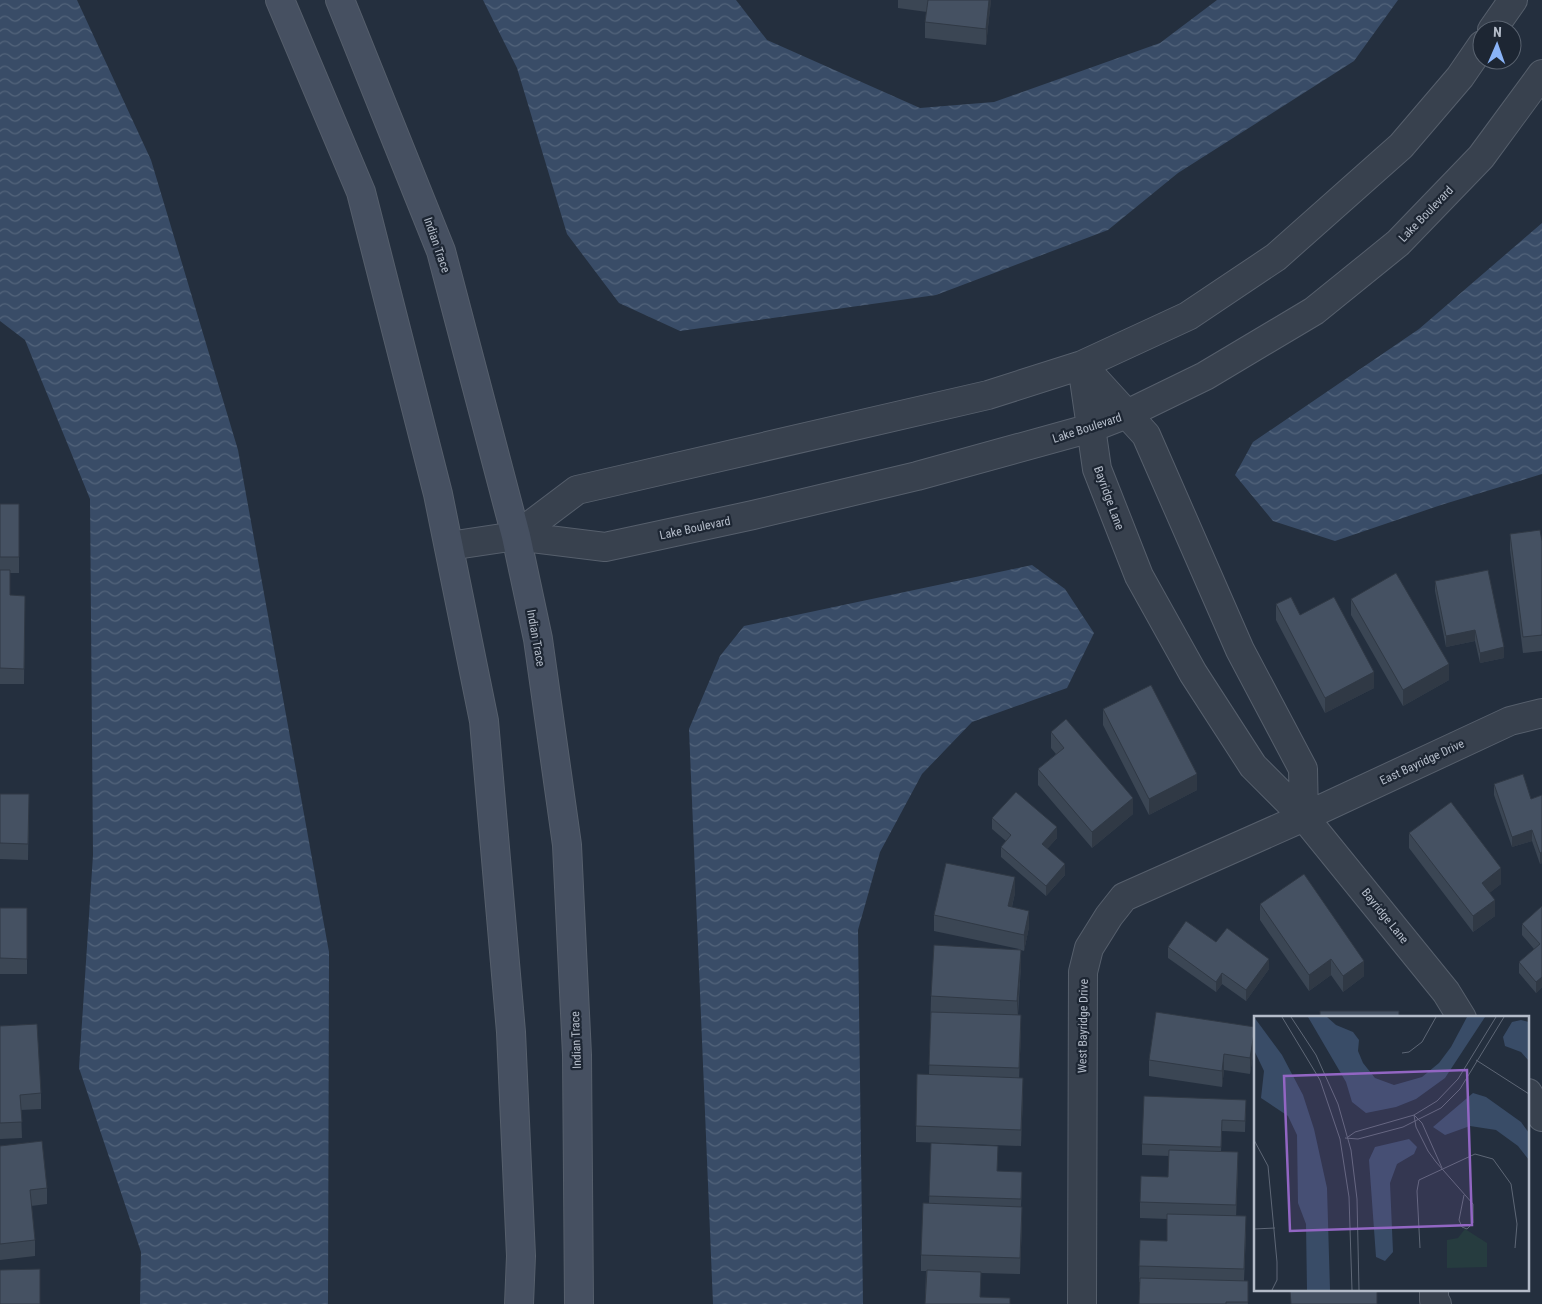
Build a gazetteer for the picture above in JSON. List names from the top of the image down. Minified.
{"streets":{"main road":["Indian Trace"],"street":["Lake Boulevard","Bayridge Lane","East Bayridge Drive","West Bayridge Drive"]},"crossings":[["Lake Boulevard","Indian Trace"],["Lake Boulevard","Bayridge Lane"],["Bayridge Lane","East Bayridge Drive"],["Bayridge Lane","West Bayridge Drive"],["East Bayridge Drive","West Bayridge Drive"]],"north":"top"}
